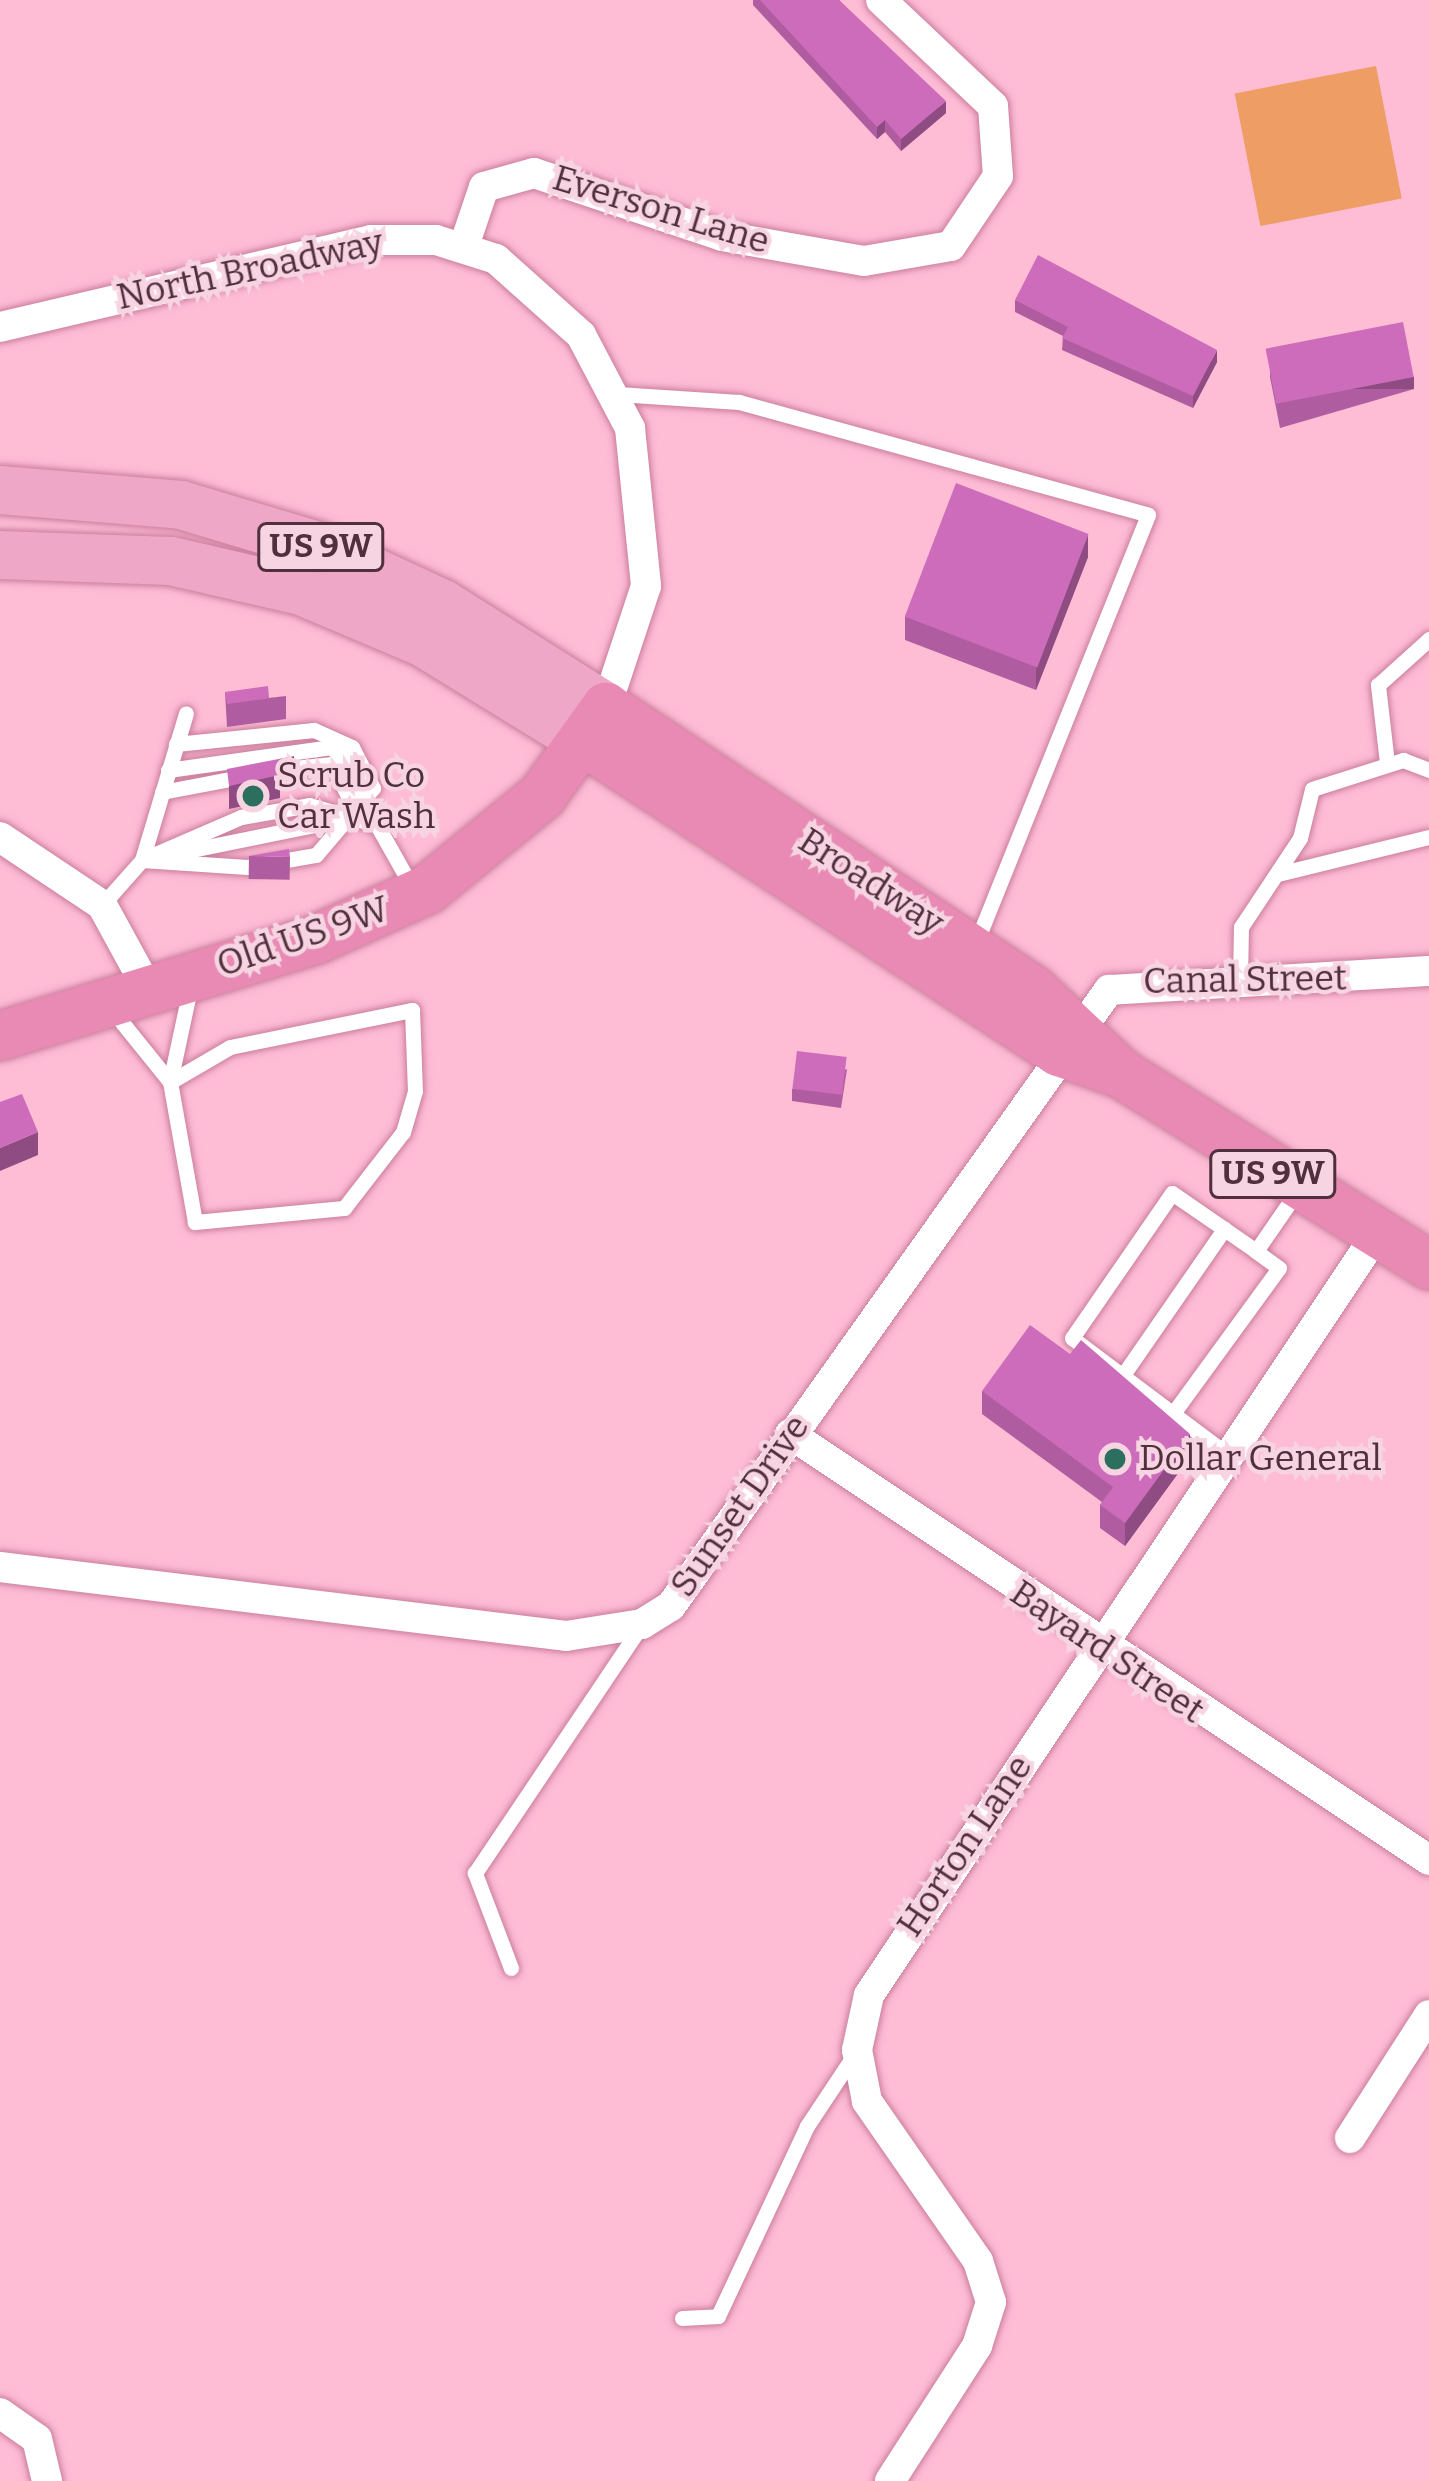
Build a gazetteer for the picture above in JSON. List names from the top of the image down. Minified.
{"streets":{"highway":["US 9W","Broadway","Old US 9W"],"street":["Everson Lane","North Broadway","Canal Street","Sunset Drive","Bayard Street","Horton Lane"]},"crossings":[["Everson Lane","North Broadway"],["US 9W","Broadway"],["US 9W","Old US 9W"],["Broadway","Old US 9W"],["Broadway","Canal Street"],["Broadway","Sunset Drive"],["Broadway","Horton Lane"],["Canal Street","Sunset Drive"],["Sunset Drive","Bayard Street"],["Bayard Street","Horton Lane"]],"places":["Scrub Co Car Wash","Dollar General"]}
